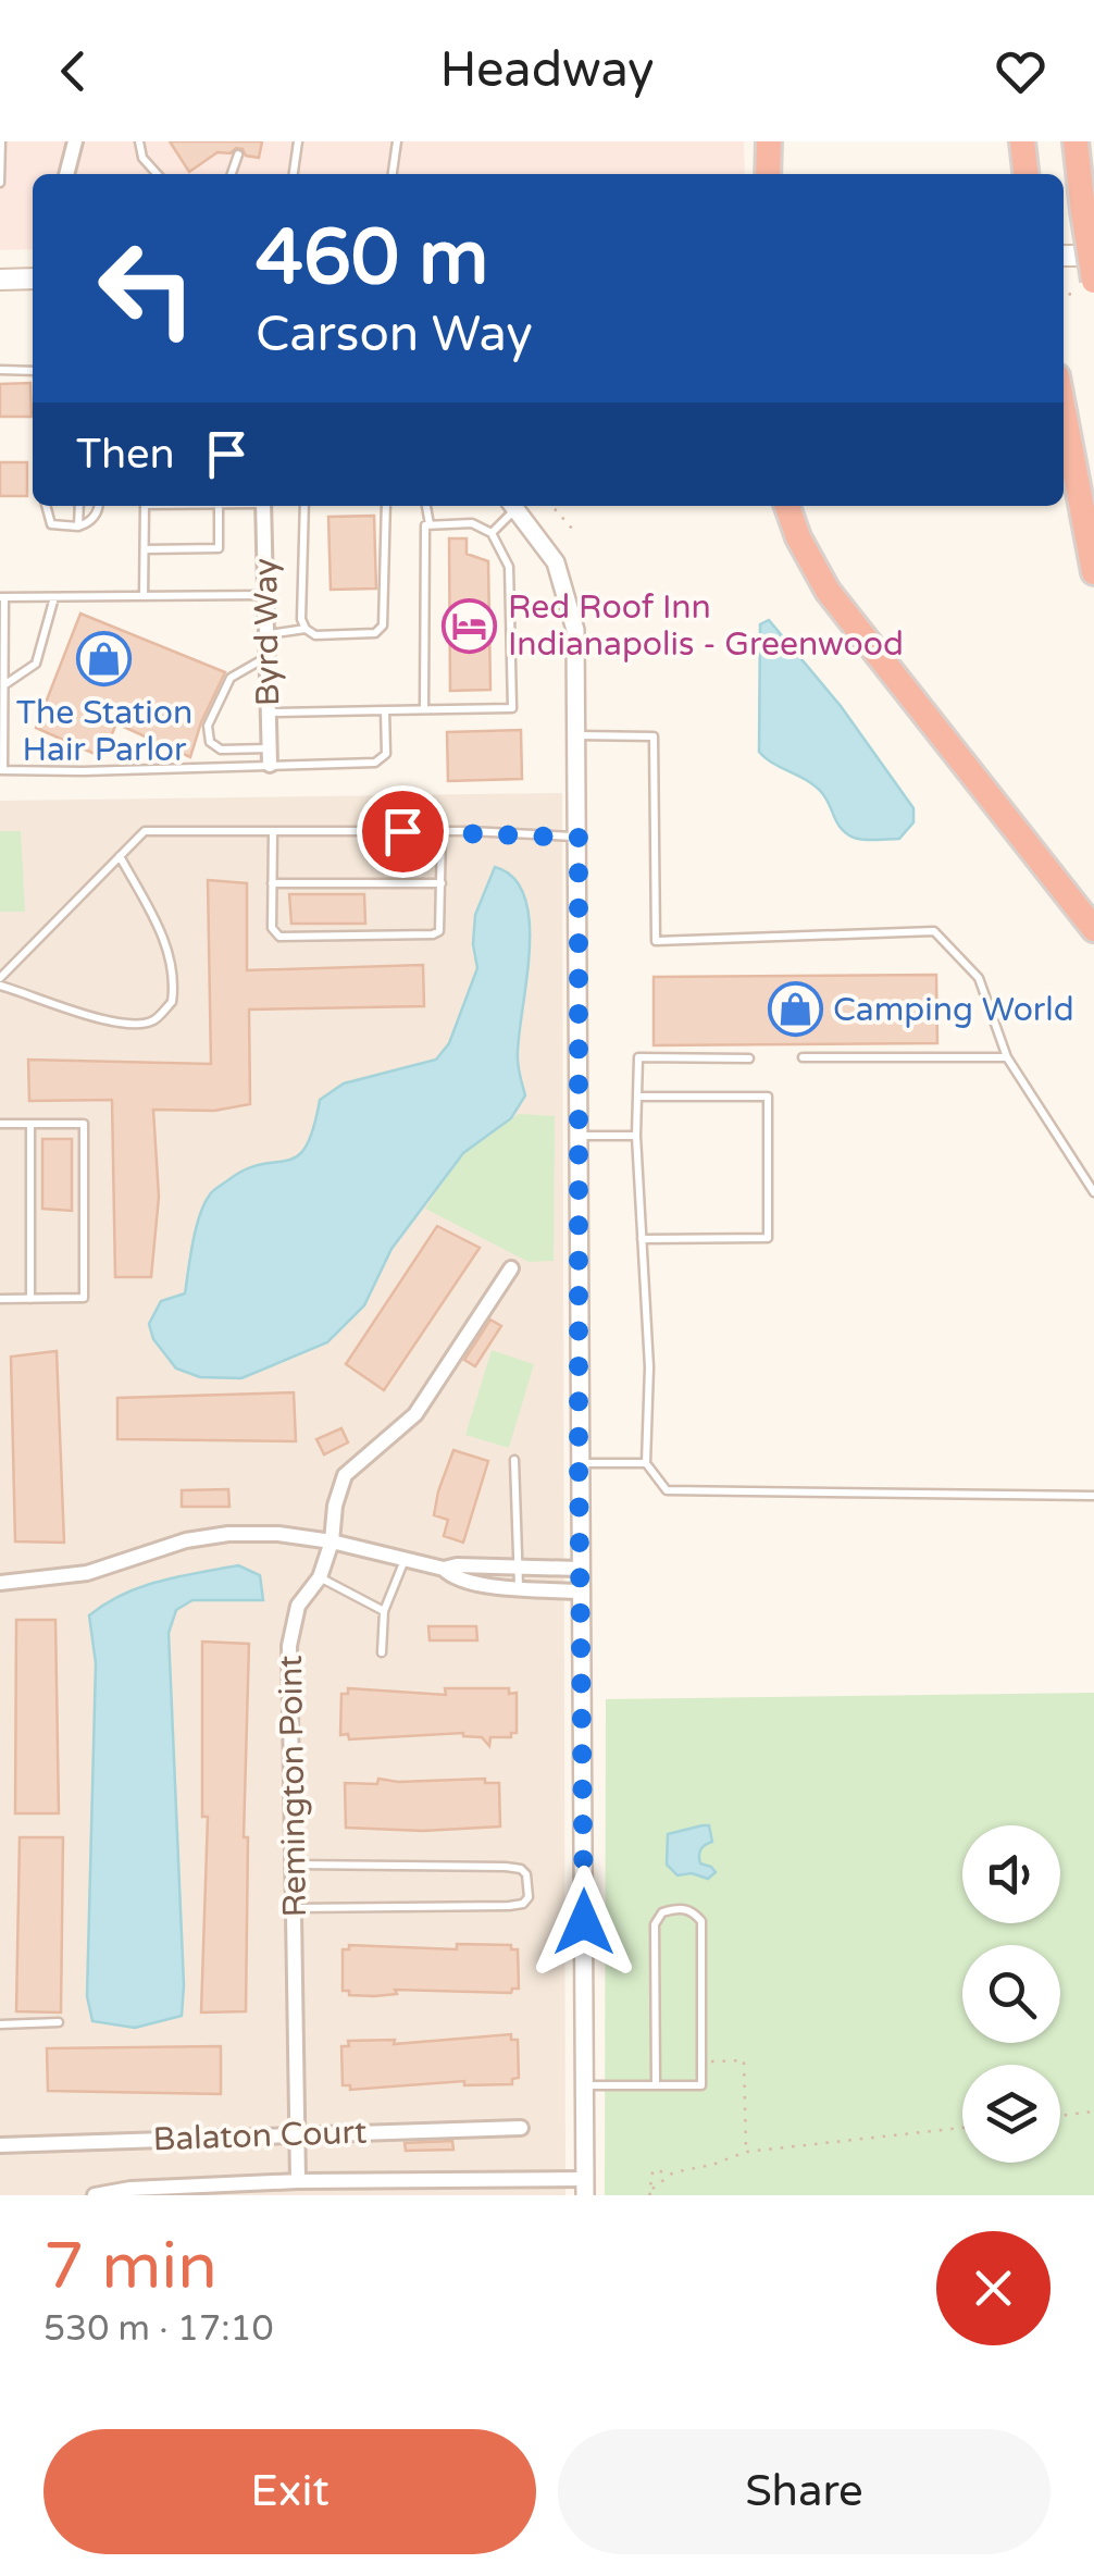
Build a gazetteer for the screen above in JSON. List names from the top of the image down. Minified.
{"streets":{"street":["Byrd Way","Remington Point","Balaton Court"]},"crossings":[["Remington Point","Balaton Court"]],"places":{"hotel":["Red Roof Inn Indianapolis - Greenwood"],"shop":["The Station Hair Parlor","Camping World"]},"page":{"header":"Headway","turn":["460 m","Carson Way"],"then":"Then","heading":["7 min","530 m · 17:10"],"buttons":["Exit","Share"]}}
